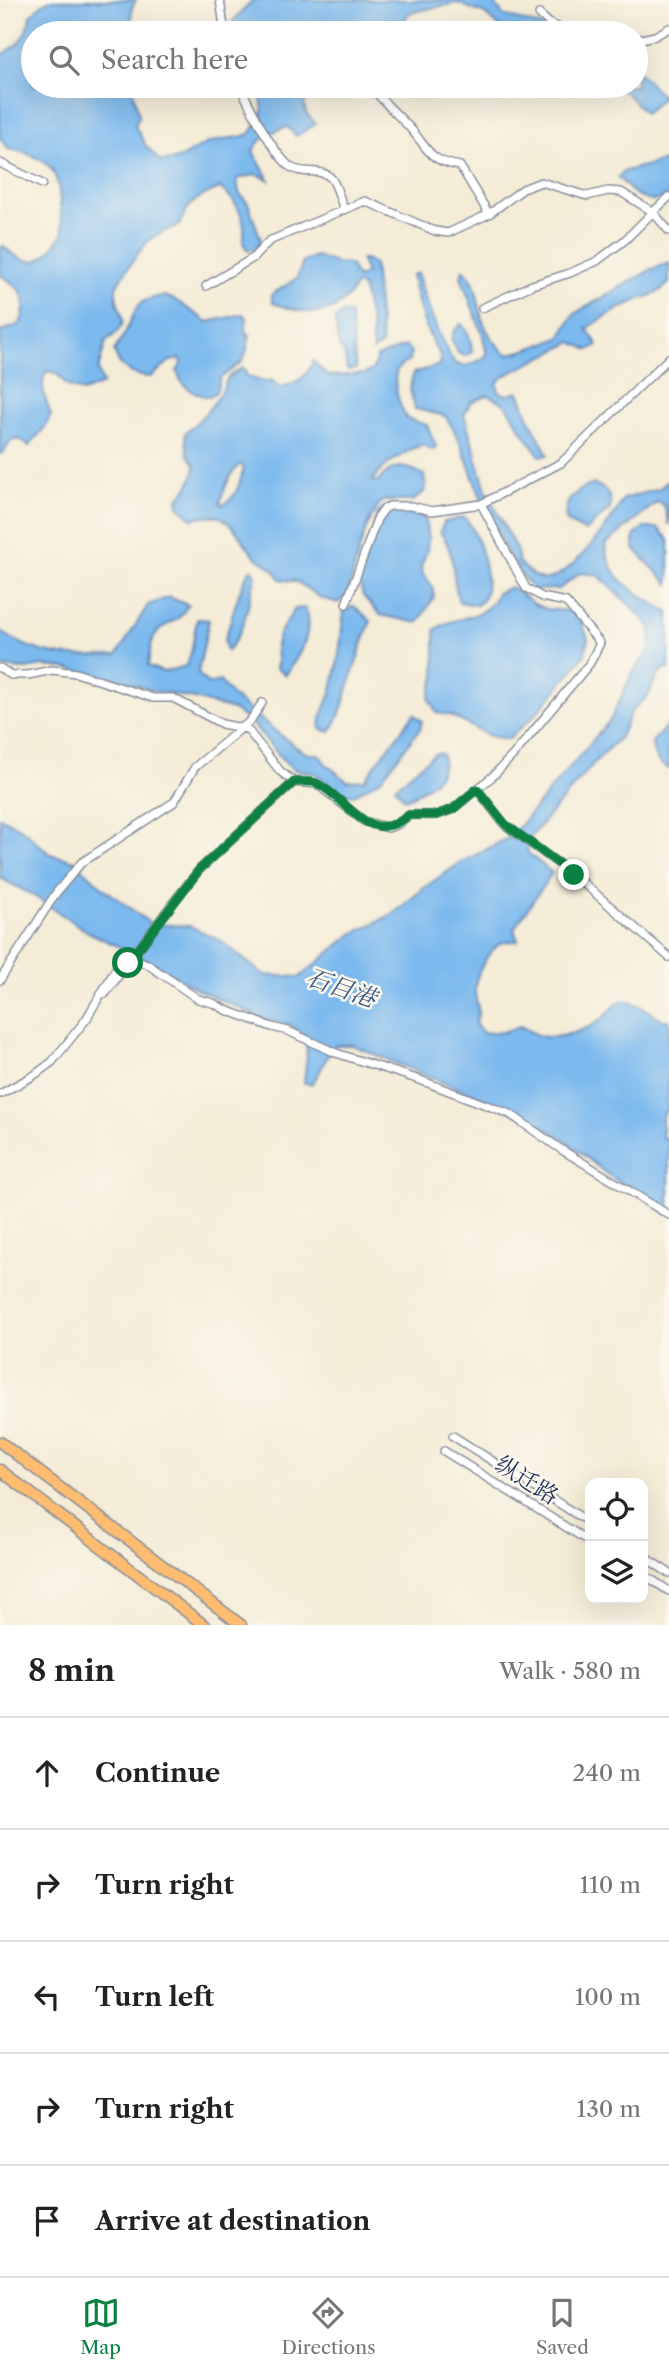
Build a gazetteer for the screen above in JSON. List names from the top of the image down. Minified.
{"streets":{"street":["纵迁路"]},"water":["石目港"],"page":{"search":"Search here","heading":["8 min","Walk · 580 m"],"list":[["Continue","240 m"],["Turn right","110 m"],["Turn left","100 m"],["Turn right","130 m"],"Arrive at destination"],"nav":["Map","Directions","Saved"]}}
